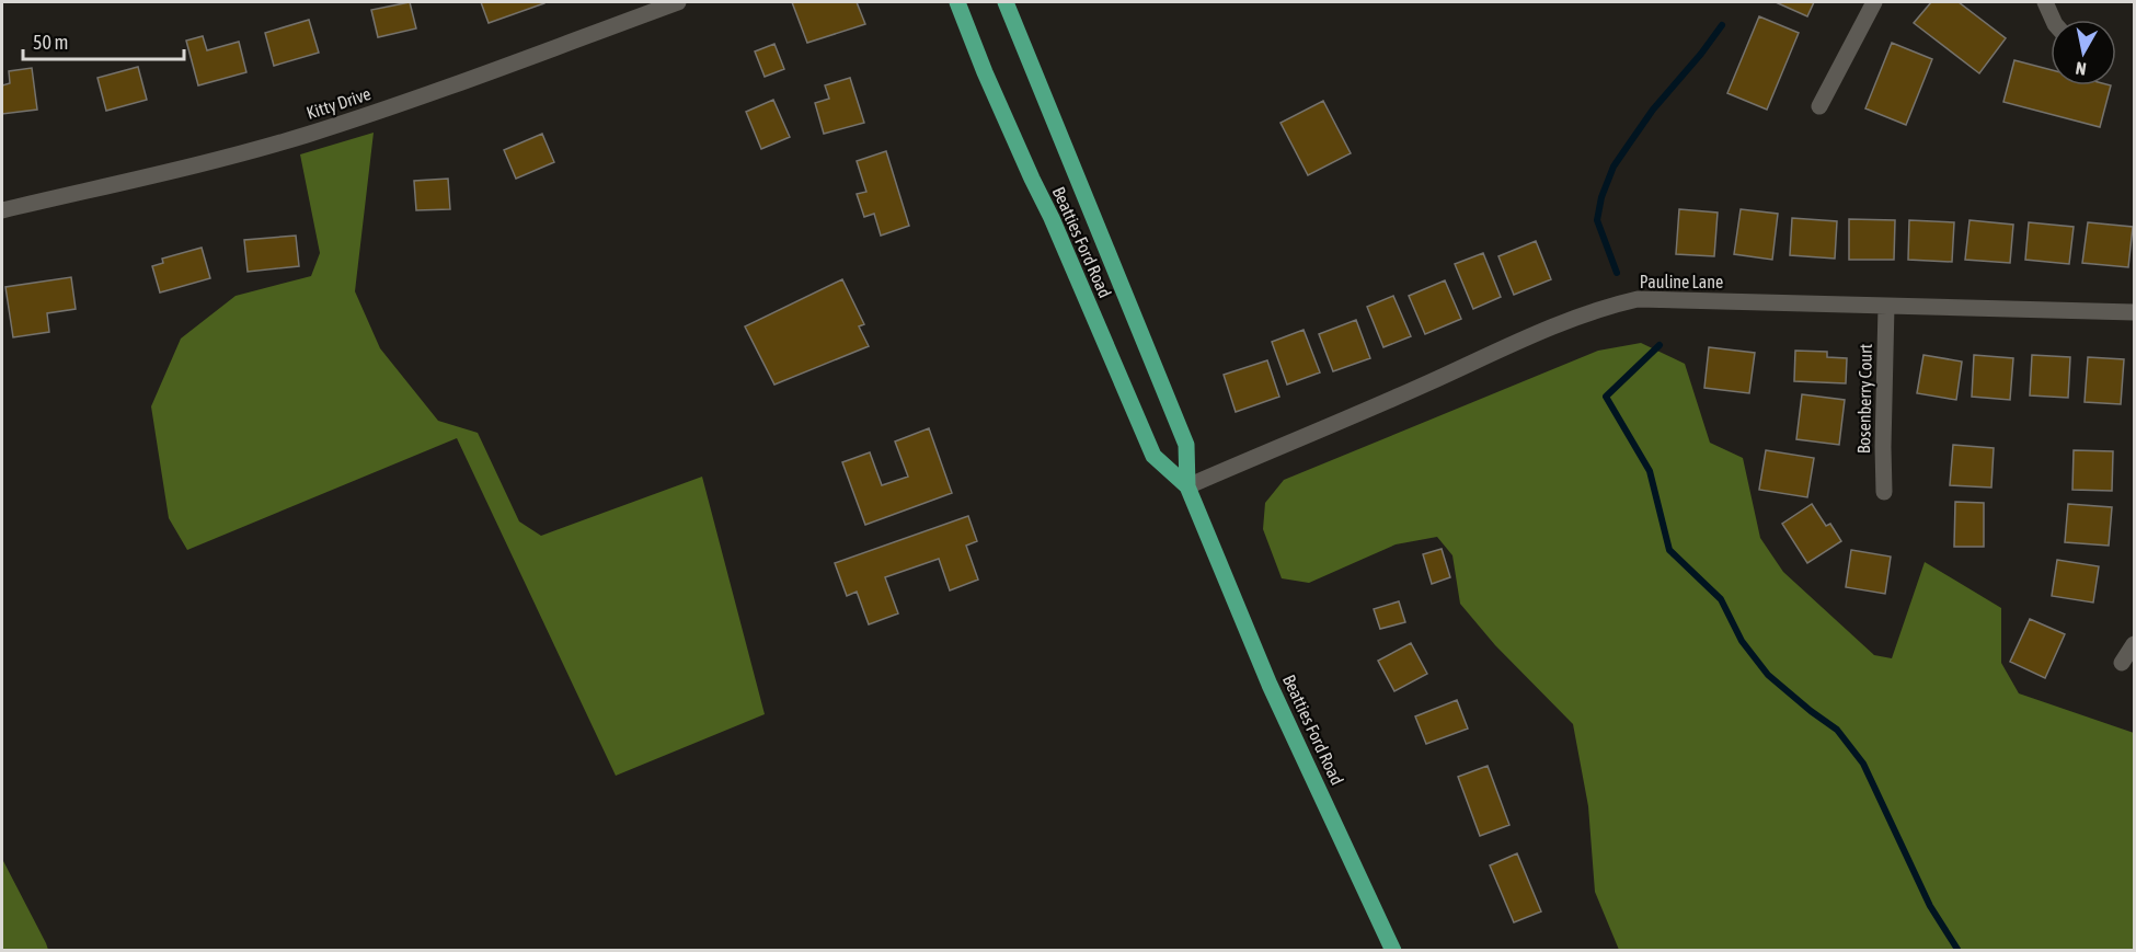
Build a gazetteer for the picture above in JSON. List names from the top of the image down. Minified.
{"streets":{"main road":["Beatties Ford Road"],"street":["Kitty Drive","Pauline Lane","Bosenberry Court"]},"crossings":[["Beatties Ford Road","Pauline Lane"],["Pauline Lane","Bosenberry Court"]],"scale_bar":"50 m","north":"bottom"}
